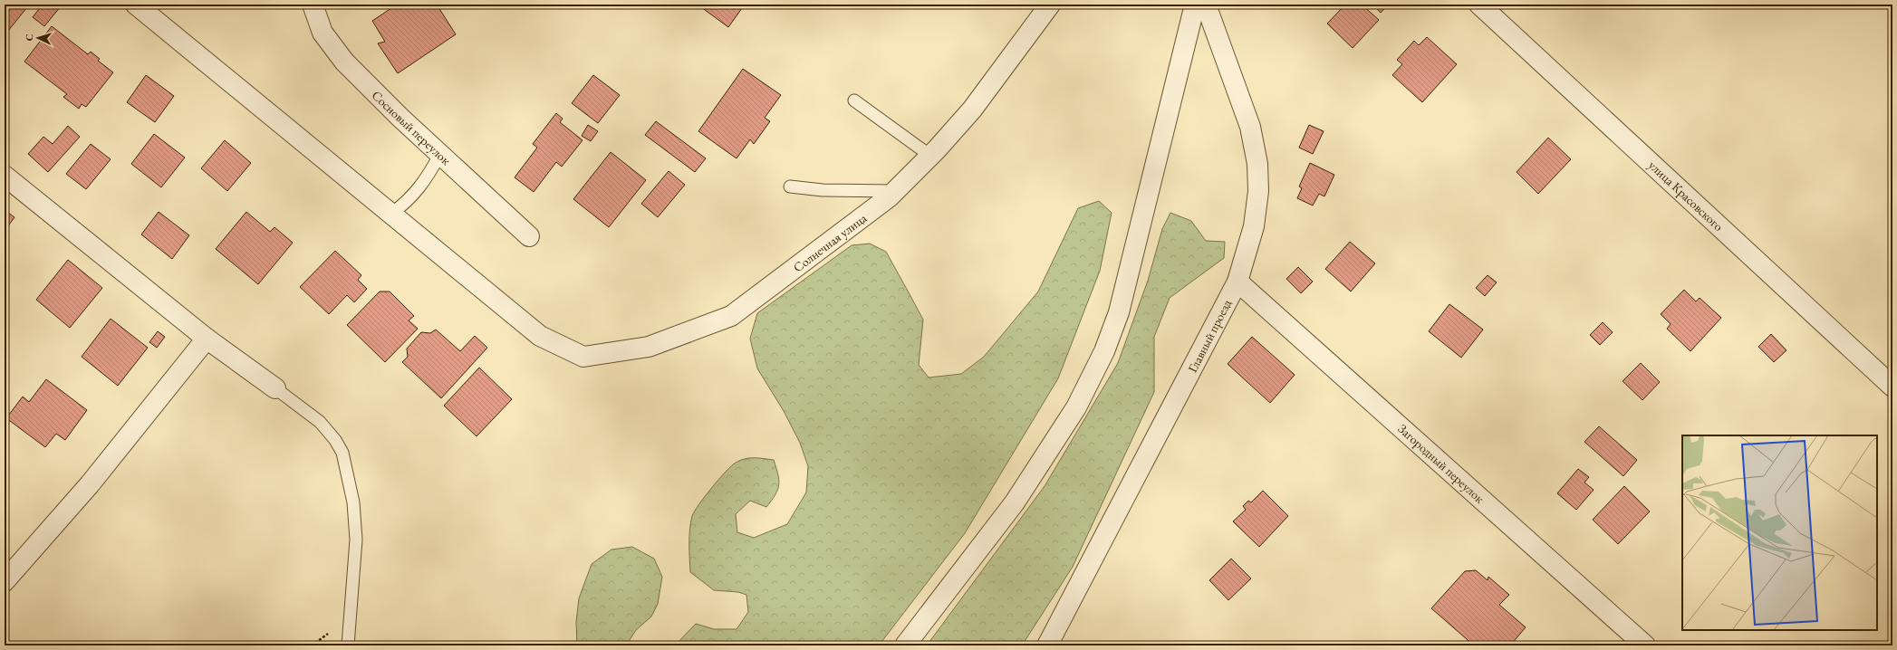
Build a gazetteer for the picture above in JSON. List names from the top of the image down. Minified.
{"streets":{"street":["Сосновый переулок","улица Красовского","Солнечная улица","Главный проезд","Загородный переулок"]},"crossings":[["Главный проезд","Загородный переулок"]],"north":"left"}
